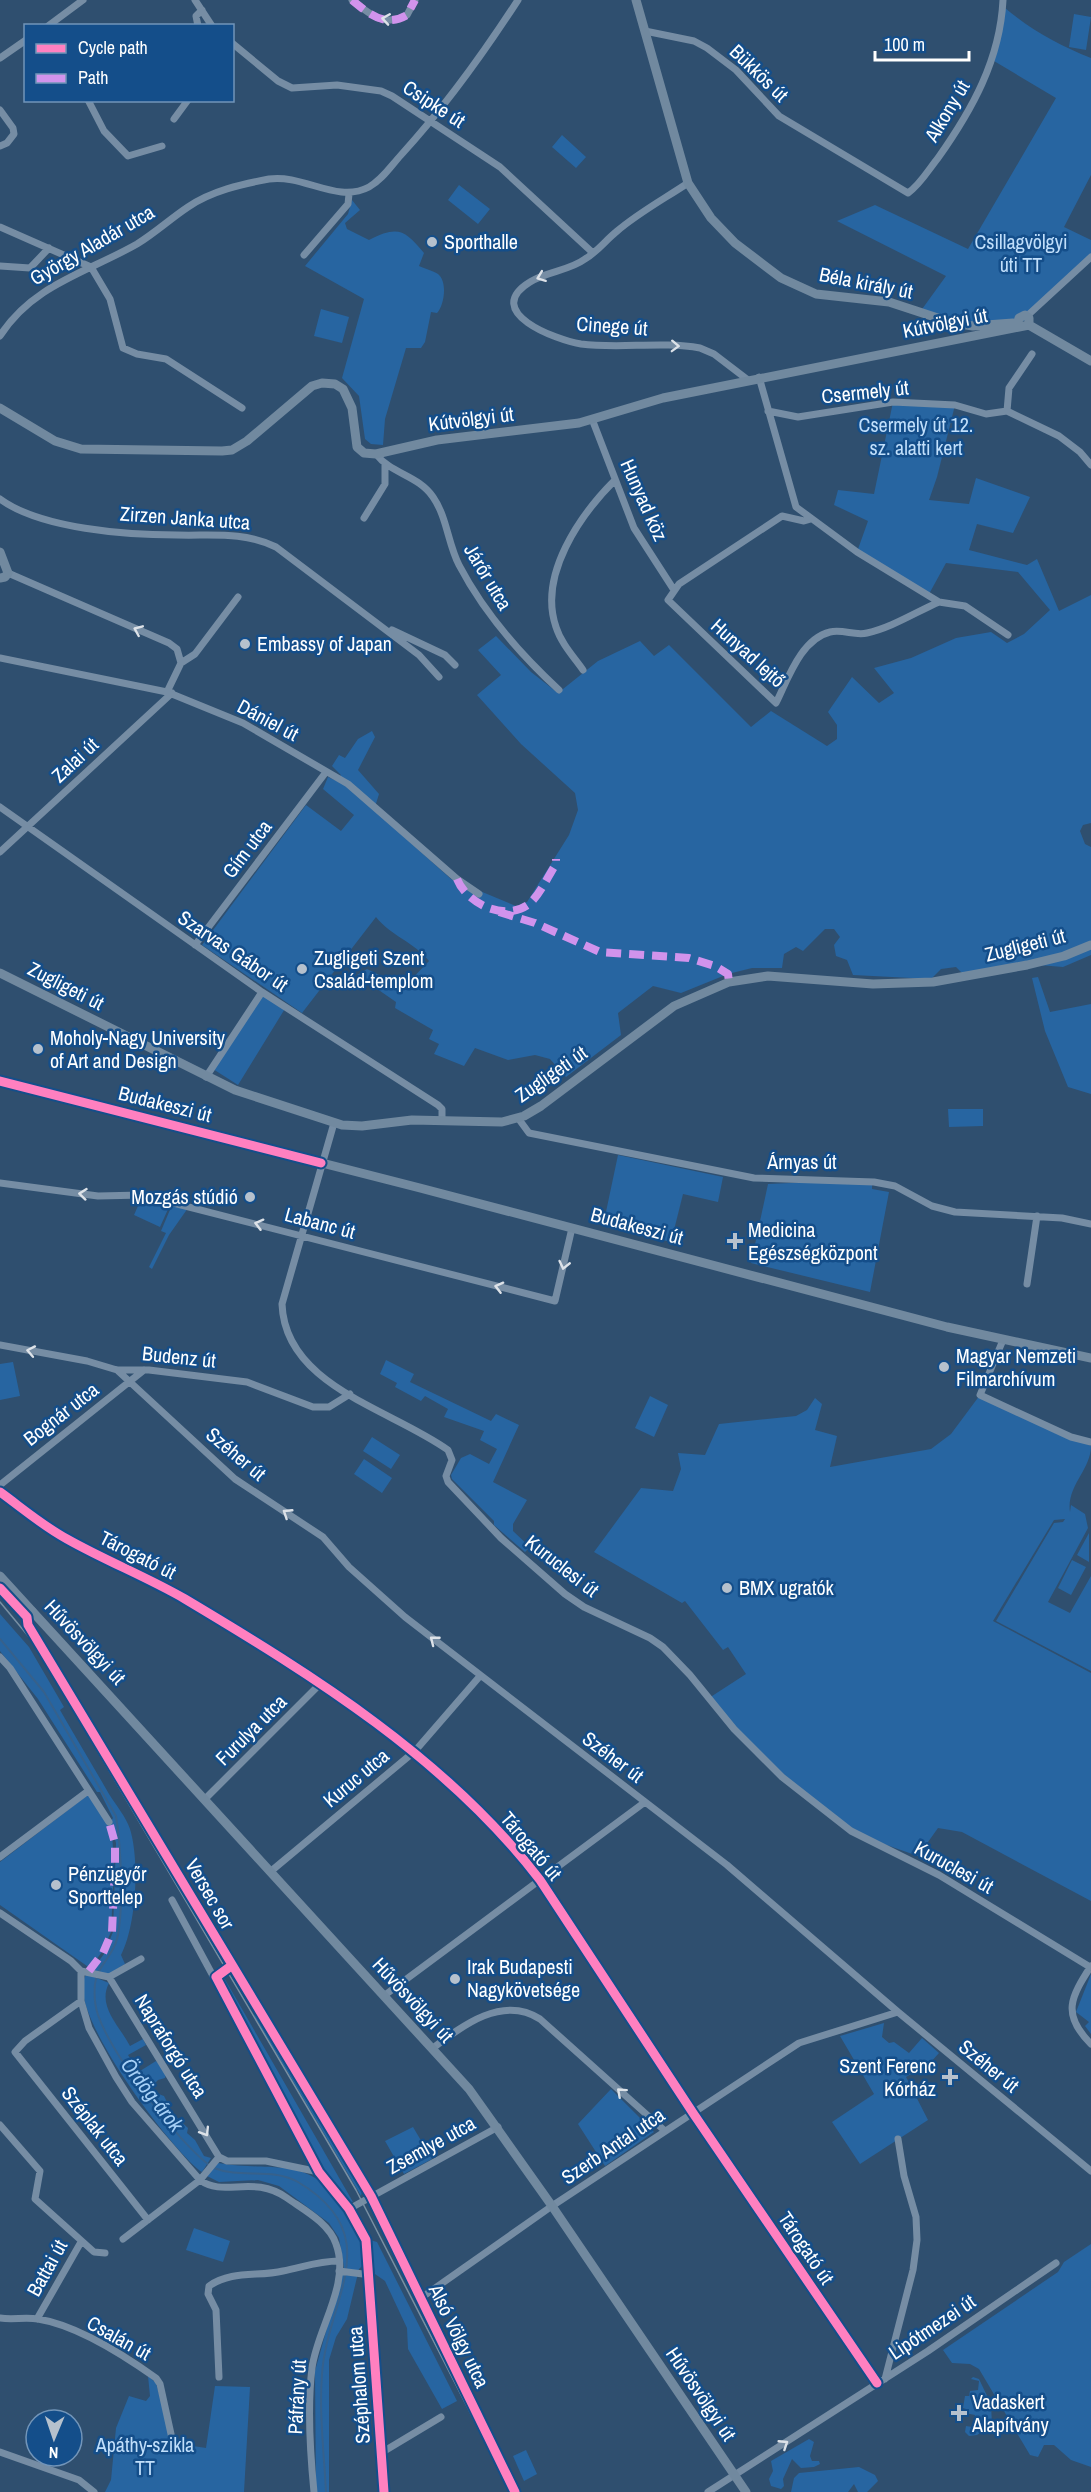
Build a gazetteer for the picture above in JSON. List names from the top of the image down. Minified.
{"streets":{"street":["Bükkös út","Csipke út","Alkony út","György Aladár utca","Béla király út","Kútvölgyi út","Cinege út","Csermely út","Hunyad köz","Zirzen Janka utca","Járőr utca","Hunyad lejtő","Dániel út","Zalai út","Gím utca","Zugligeti út","Szarvas Gábor út","Budakeszi út","Árnyas út","Labanc út","Budenz út","Bognár utca","Széher út","Tárogató út","Kuruclesi út","Hűvösvölgyi út","Furulya utca","Kuruc utca","Versec sor","Napraforgó utca","Széplak utca","Zsemlye utca","Szerb Antal utca","Battai út","Lipótmezei út","Alsó Völgy utca","Csalán út","Széphalom utca","Páfrány út"]},"crossings":[["Bükkös út","Alkony út"],["Bükkös út","Béla király út"],["Csipke út","Cinege út"],["Béla király út","Kútvölgyi út"],["Béla király út","Cinege út"],["Kútvölgyi út","Cinege út"],["Kútvölgyi út","Hunyad köz"],["Kútvölgyi út","Járőr utca"],["Hunyad köz","Hunyad lejtő"],["Dániel út","Zalai út"],["Dániel út","Gím utca"],["Zalai út","Szarvas Gábor út"],["Gím utca","Szarvas Gábor út"],["Zugligeti út","Szarvas Gábor út"],["Zugligeti út","Árnyas út"],["Zugligeti út","Kuruclesi út"],["Budakeszi út","Labanc út"],["Budakeszi út","Kuruclesi út"],["Labanc út","Kuruclesi út"],["Budenz út","Bognár utca"],["Budenz út","Széher út"],["Budenz út","Kuruclesi út"],["Bognár utca","Széher út"],["Széher út","Kuruc utca"],["Széher út","Szerb Antal utca"],["Tárogató út","Furulya utca"],["Tárogató út","Kuruc utca"],["Tárogató út","Szerb Antal utca"],["Tárogató út","Lipótmezei út"],["Hűvösvölgyi út","Furulya utca"],["Hűvösvölgyi út","Kuruc utca"],["Hűvösvölgyi út","Versec sor"],["Hűvösvölgyi út","Zsemlye utca"],["Hűvösvölgyi út","Szerb Antal utca"],["Hűvösvölgyi út","Lipótmezei út"],["Versec sor","Zsemlye utca"],["Versec sor","Alsó Völgy utca"],["Zsemlye utca","Alsó Völgy utca"],["Zsemlye utca","Széphalom utca"],["Szerb Antal utca","Alsó Völgy utca"],["Battai út","Csalán út"]],"one_way":["Labanc út","Széher út","Lipótmezei út"],"water":["Ördög-árok"],"parks":["Csillagvölgyi úti TT","Csermely út 12. sz. alatti kert","Apáthy-szikla TT"],"places":{"other":["Sporthalle","Embassy of Japan","Zugligeti Szent Család-templom","Moholy-Nagy University of Art and Design","Mozgás stúdió","Magyar Nemzeti Filmarchívum","BMX ugratók","Pénzügyőr Sporttelep","Irak Budapesti Nagykövetsége"],"health":["Medicina Egészségközpont","Szent Ferenc Kórház","Vadaskert Alapítvány"]},"legend":["Cycle path","Path"],"scale_bar":"100 m","north":"bottom"}
